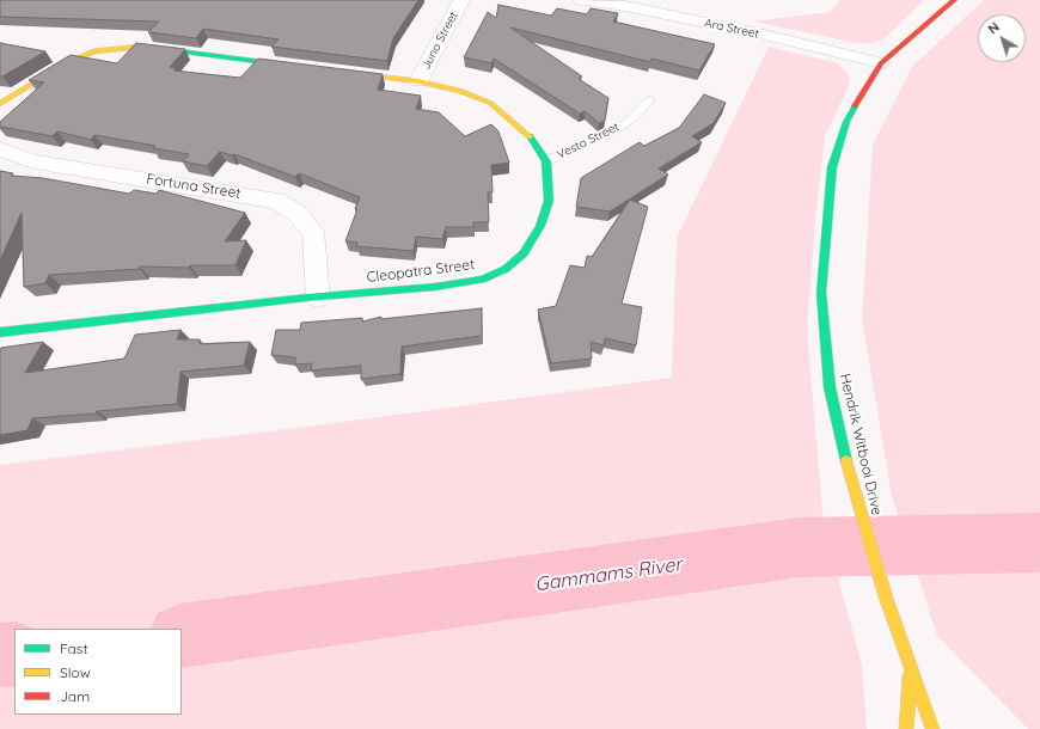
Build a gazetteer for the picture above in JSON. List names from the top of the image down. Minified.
{"streets":{"street":["Ara Street","Juno Street","Fortuna Street","Cleopatra Street","Hendrik Witbooi Drive"],"lane":["Vesta Street"]},"crossings":[["Ara Street","Hendrik Witbooi Drive"],["Vesta Street","Cleopatra Street"],["Fortuna Street","Cleopatra Street"]],"water":["Gammams River"],"legend":["Fast","Slow","Jam"],"north":"top left"}
